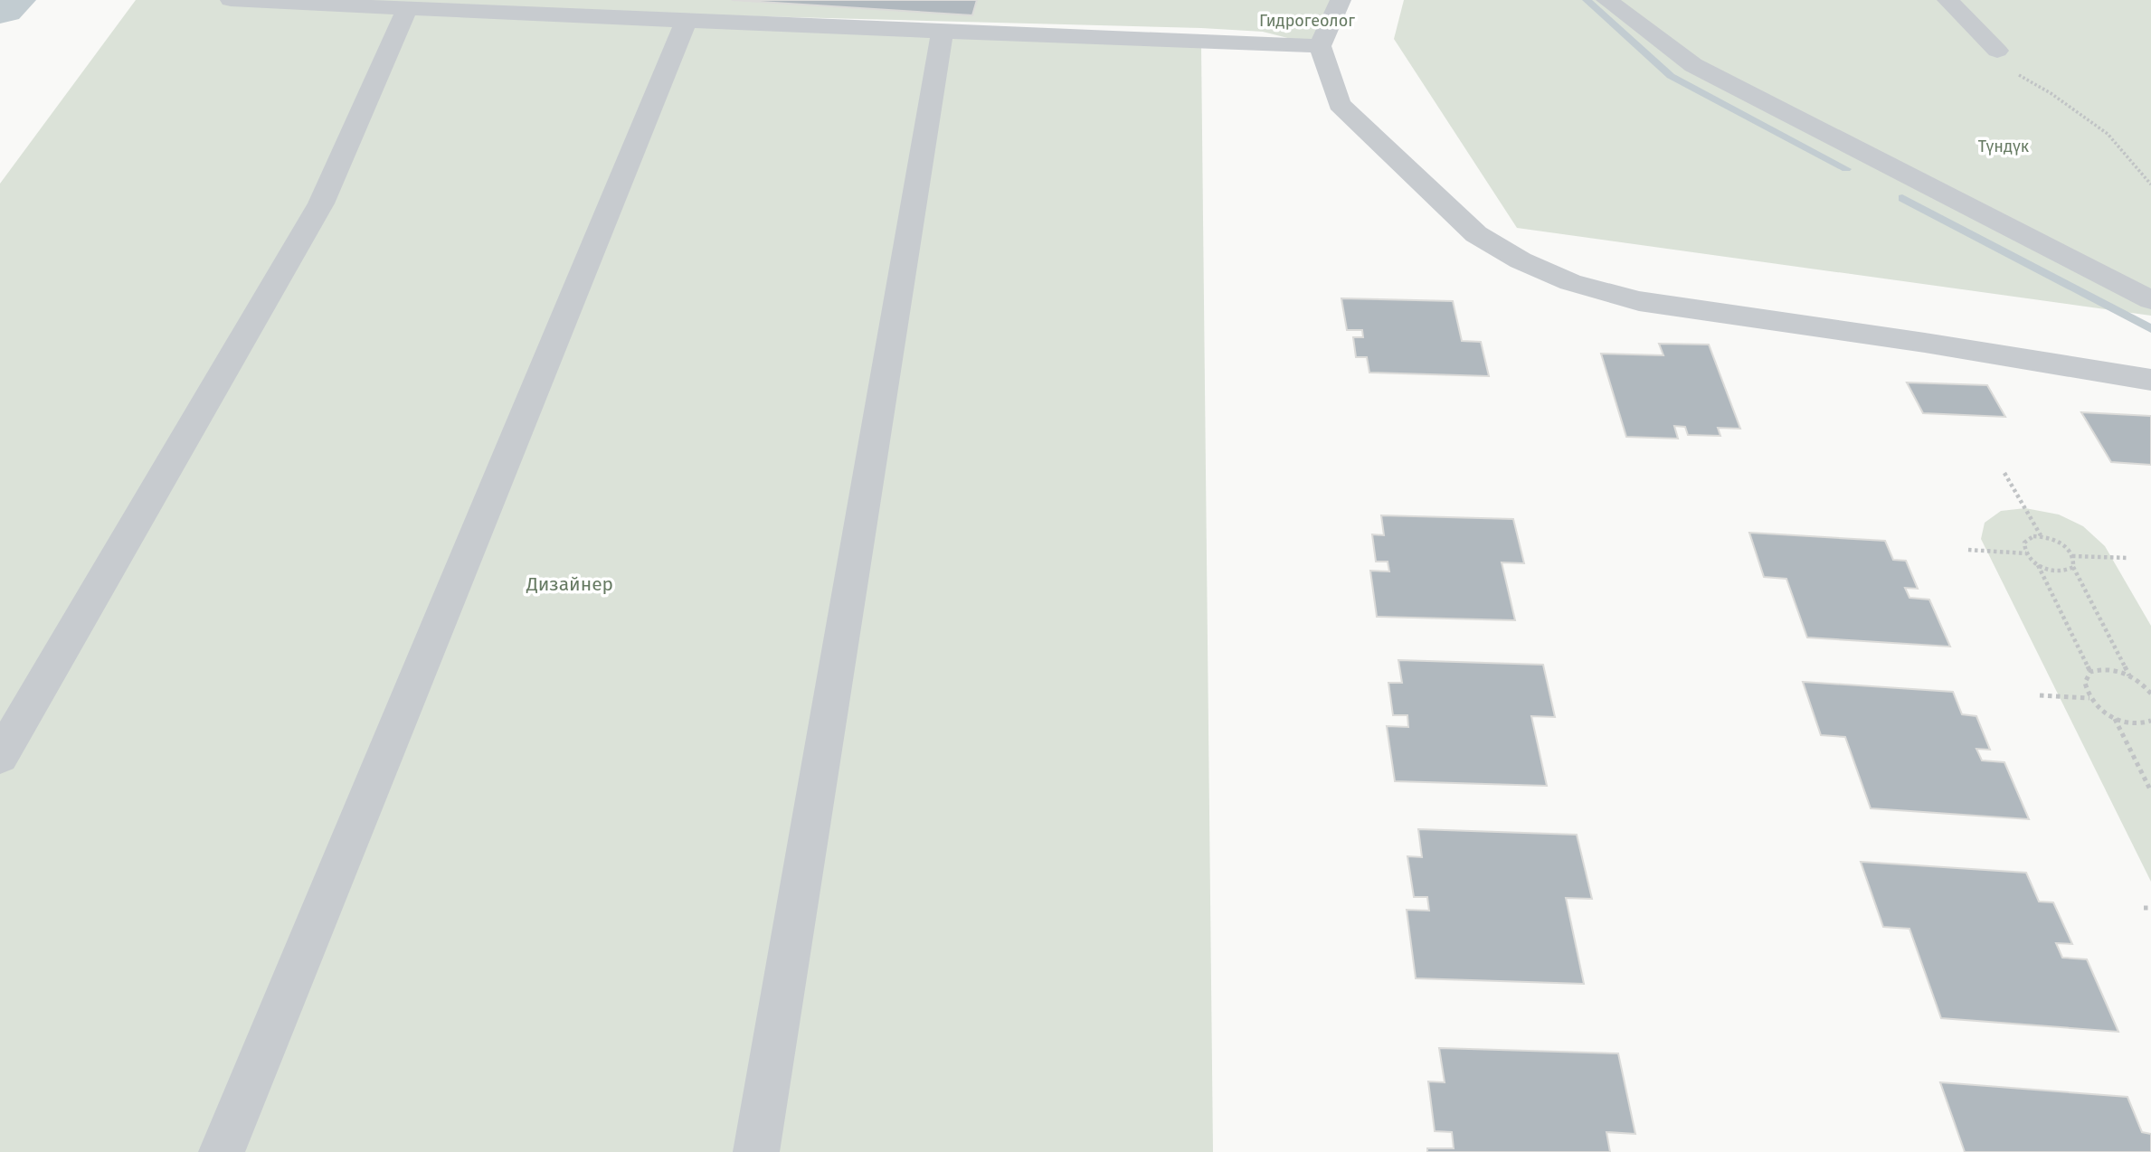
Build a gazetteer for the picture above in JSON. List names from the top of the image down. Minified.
{"parks":["Гидрогеолог","Түндүк","Дизайнер"]}
